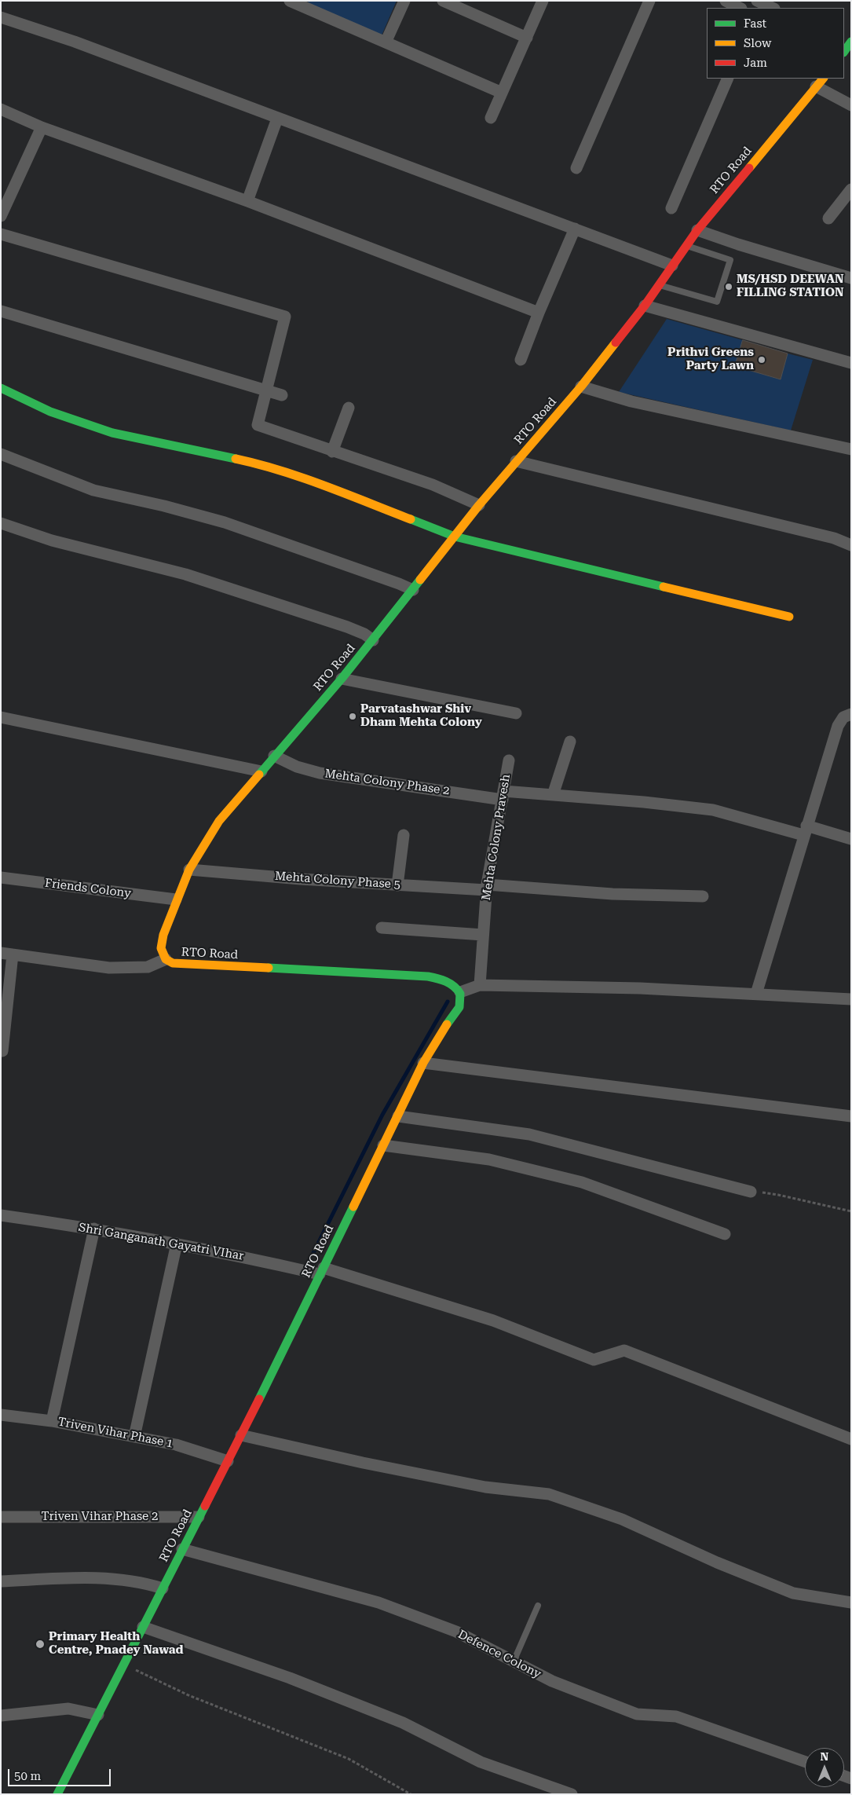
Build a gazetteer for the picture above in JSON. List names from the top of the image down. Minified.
{"streets":{"street":["RTO Road","Mehta Colony Phase 2","Mehta Colony Pravesh","Mehta Colony Phase 5","Friends Colony","Shri Ganganath Gayatri VIhar","Triven Vihar Phase 1","Triven Vihar Phase 2","Defence Colony"]},"crossings":[["RTO Road","Mehta Colony Phase 2"],["RTO Road","Mehta Colony Phase 5"],["RTO Road","Friends Colony"],["RTO Road","Shri Ganganath Gayatri VIhar"],["RTO Road","Triven Vihar Phase 1"],["RTO Road","Triven Vihar Phase 2"],["RTO Road","Defence Colony"],["Mehta Colony Phase 2","Mehta Colony Pravesh"],["Mehta Colony Pravesh","Mehta Colony Phase 5"]],"places":["MS/HSD DEEWAN FILLING STATION","Prithvi Greens Party Lawn","Parvatashwar Shiv Dham Mehta Colony","Primary Health Centre, Pnadey Nawad"],"legend":["Fast","Slow","Jam"],"scale_bar":"50 m","north":"top"}
